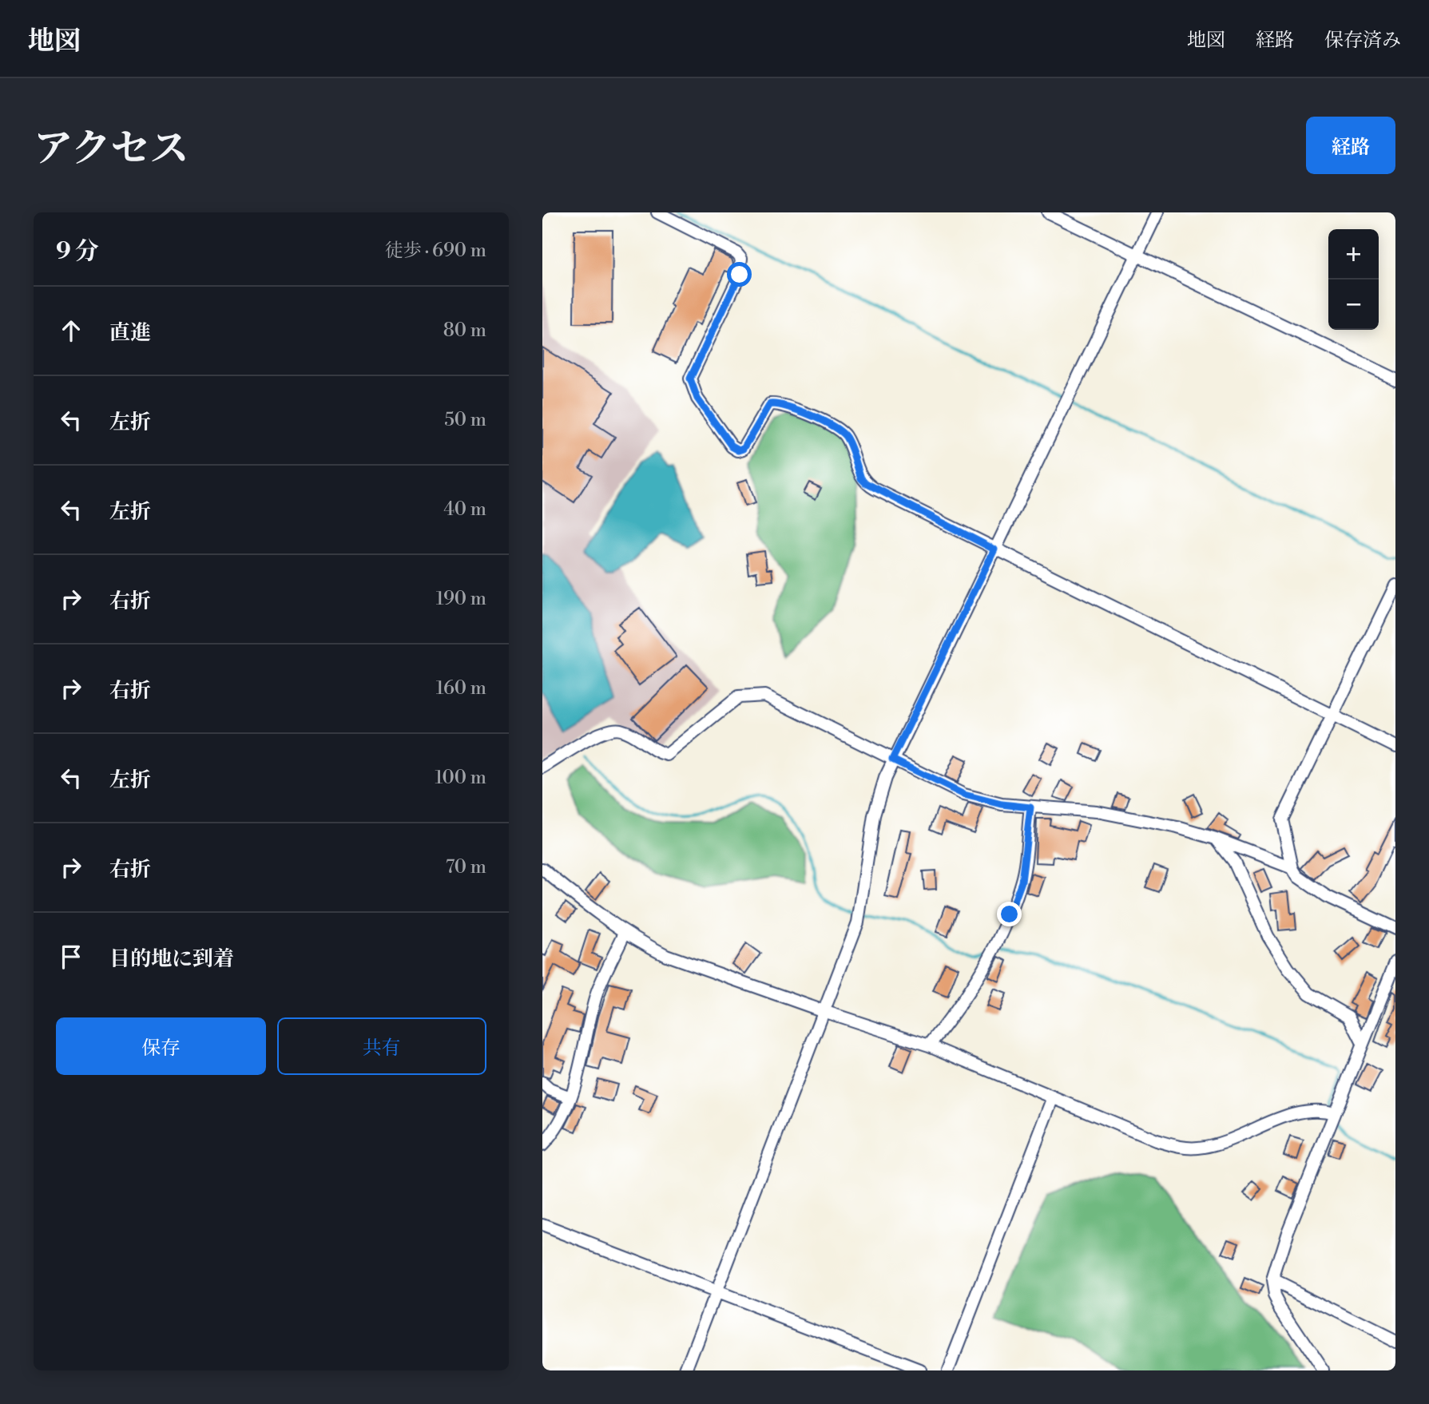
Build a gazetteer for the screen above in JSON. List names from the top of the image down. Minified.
{"page":{"header":"地図","nav":["地図","経路","保存済み"],"title":"アクセス","buttons":["経路",["保存","共有"]],"heading":["9 分","徒歩 · 690 m"],"map_buttons":["+","−"],"list":[["直進","80 m"],["左折","50 m"],["左折","40 m"],["右折","190 m"],["右折","160 m"],["左折","100 m"],["右折","70 m"],"目的地に到着"]}}
